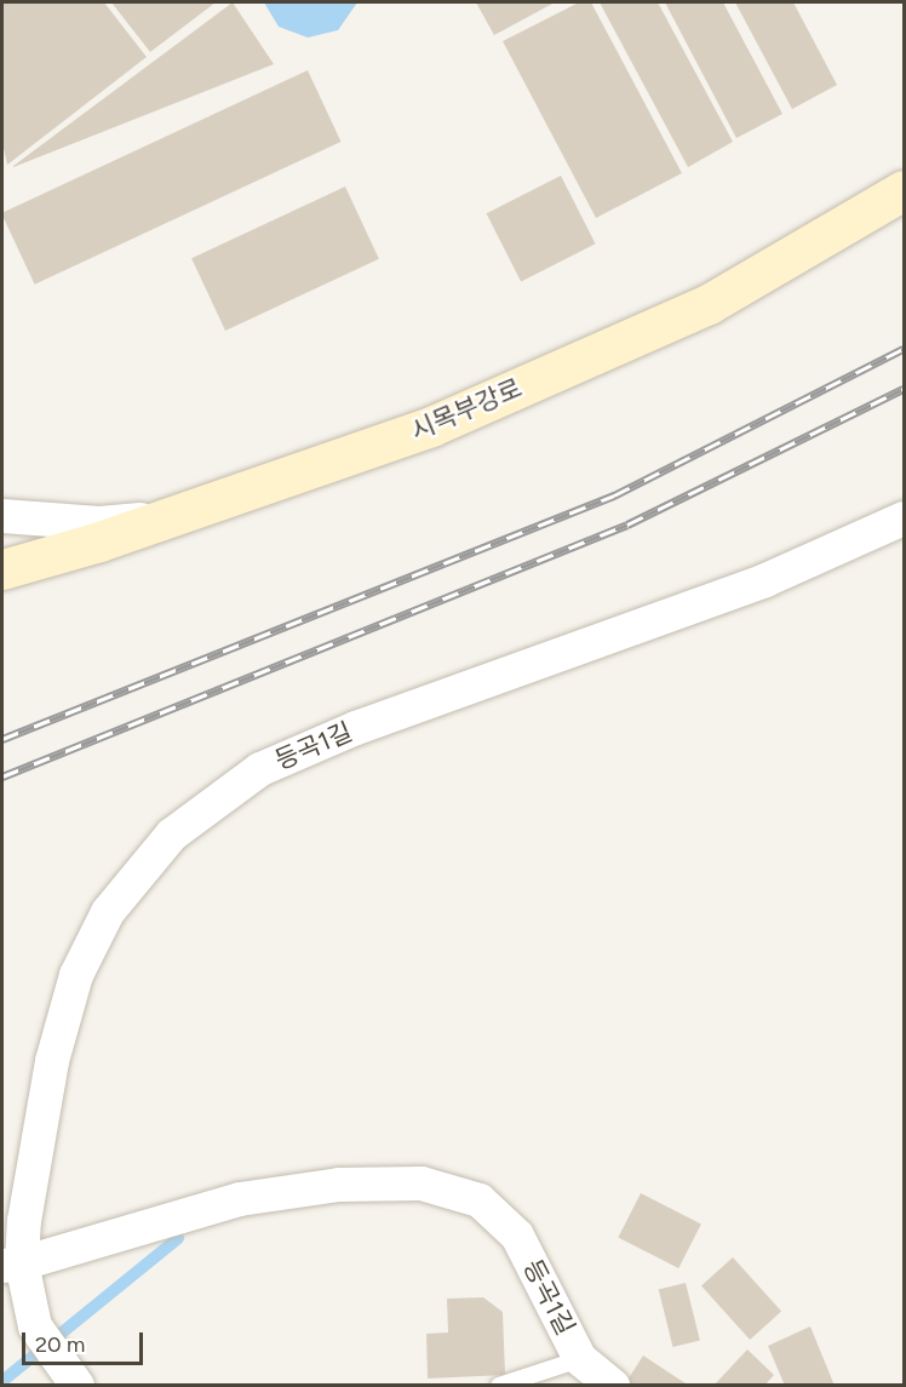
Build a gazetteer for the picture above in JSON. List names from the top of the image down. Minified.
{"streets":{"main road":["시목부강로"],"street":["등곡1길"]},"scale_bar":"20 m"}
